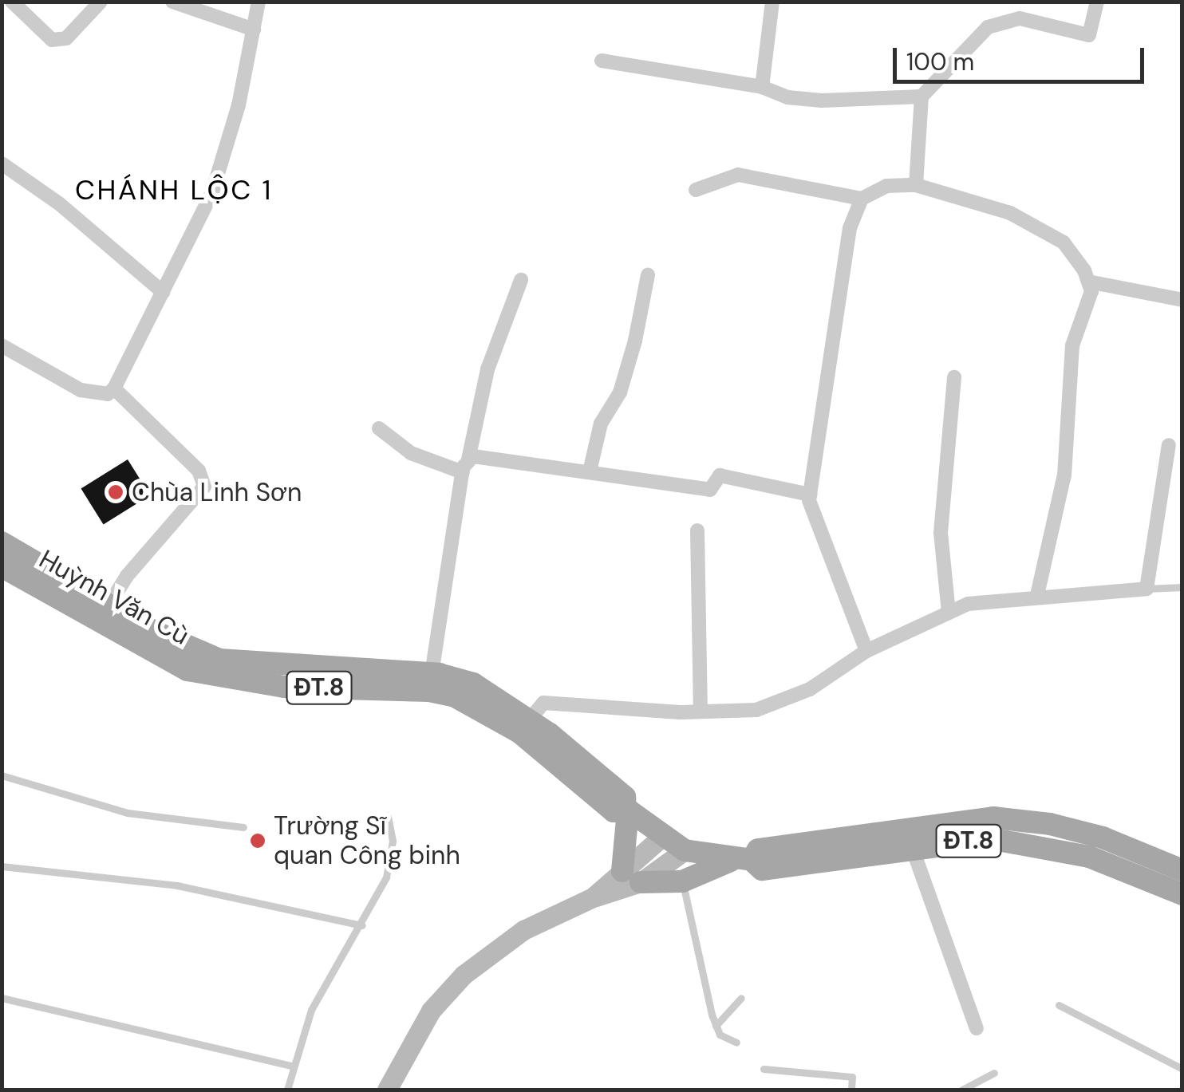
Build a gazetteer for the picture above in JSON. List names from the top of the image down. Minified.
{"streets":{"main road":["Huỳnh Văn Cù","ĐT.8"]},"districts":["CHÁNH LỘC 1"],"places":["Chùa Linh Sơn","Trường Sĩ quan Công binh"],"scale_bar":"100 m"}
